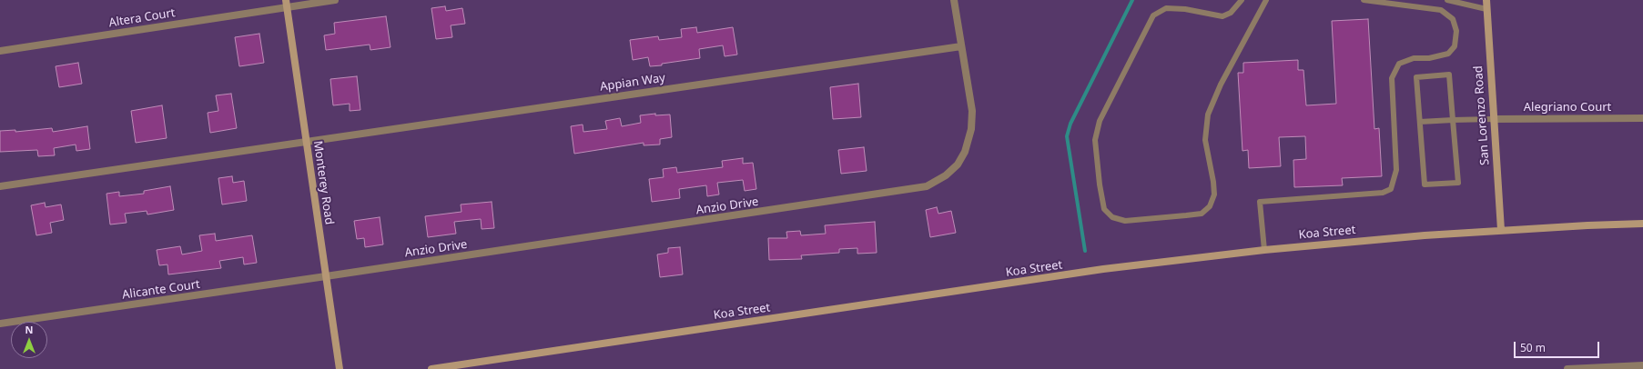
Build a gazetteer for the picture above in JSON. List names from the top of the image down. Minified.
{"streets":{"main road":["San Lorenzo Road","Monterey Road","Koa Street"],"street":["Altera Court","Appian Way","Alegriano Court","Anzio Drive","Alicante Court"]},"crossings":[["Altera Court","Monterey Road"],["Appian Way","Monterey Road"],["Appian Way","Anzio Drive"],["Alegriano Court","San Lorenzo Road"],["San Lorenzo Road","Koa Street"],["Monterey Road","Anzio Drive"],["Monterey Road","Alicante Court"],["Anzio Drive","Alicante Court"]],"scale_bar":"50 m","north":"top"}
